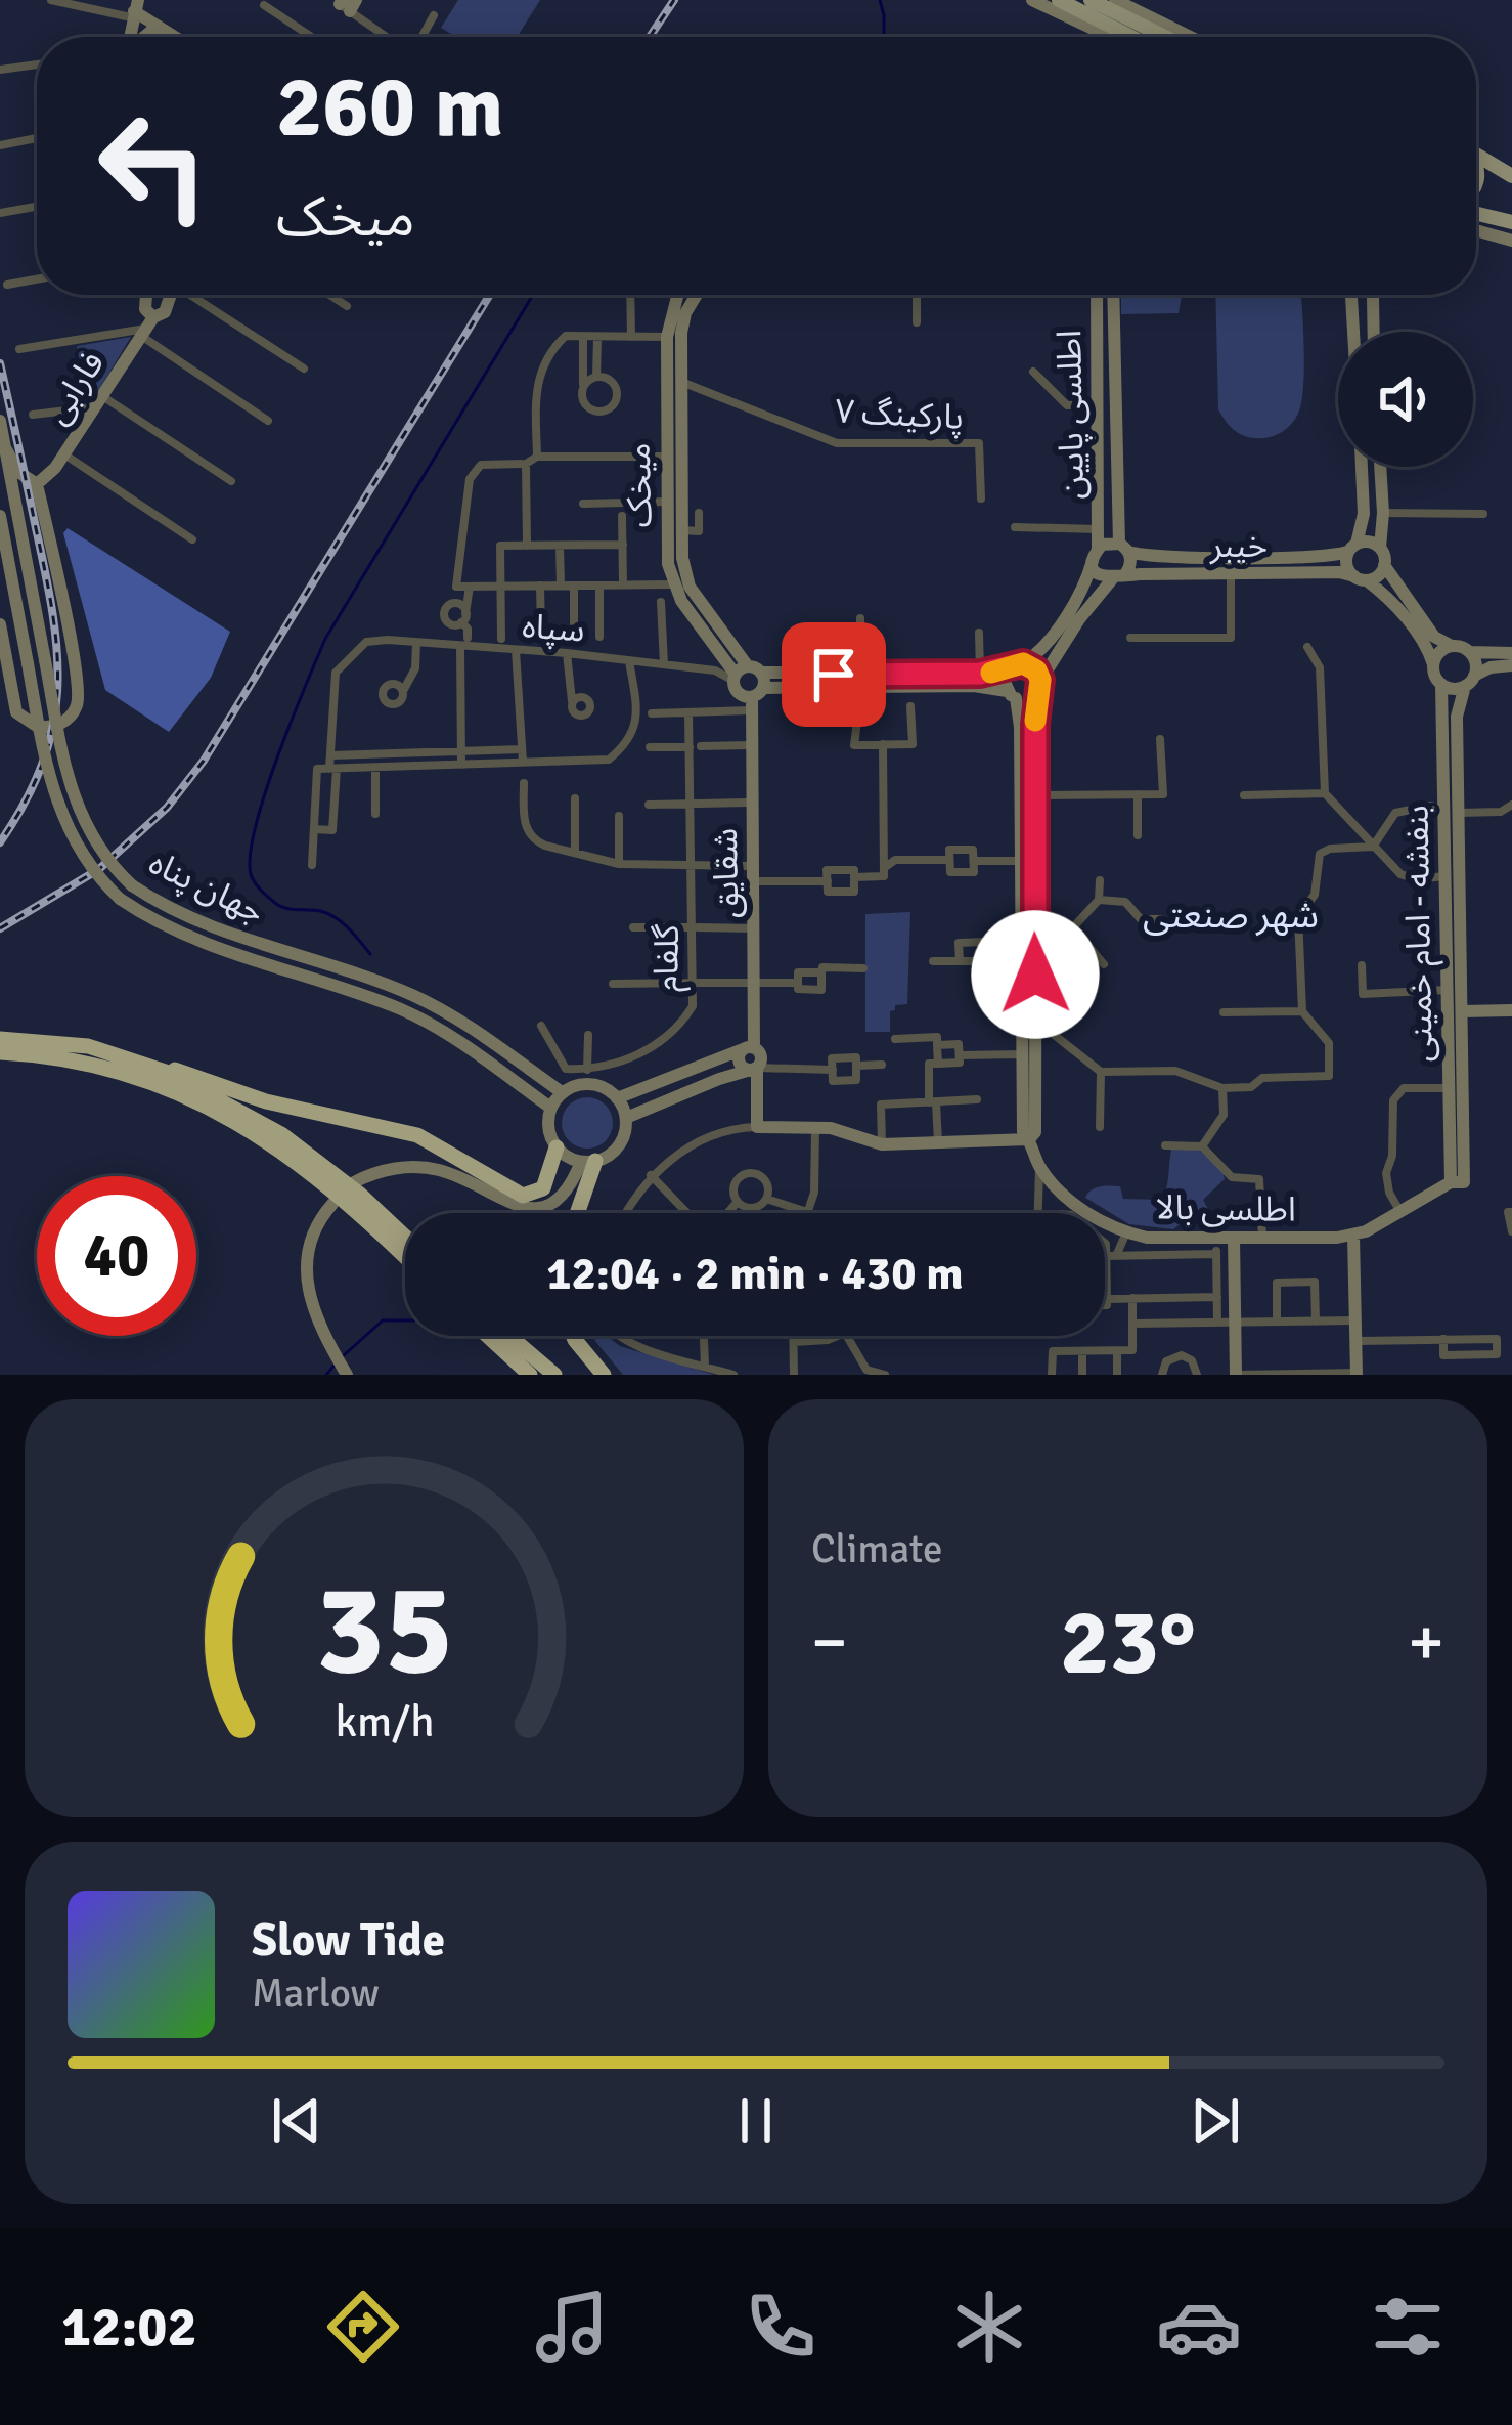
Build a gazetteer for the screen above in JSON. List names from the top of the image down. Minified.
{"streets":{"street":["فارابی","پارکینگ ۷","اطلسی پایین","میخک","خیبر","سپاه","شقایق","جهان پناه","بنفشه - امام خمینی","گلفام","اطلسی بالا"]},"crossings":[["پارکینگ ۷","میخک"],["اطلسی پایین","خیبر"],["اطلسی پایین","اطلسی بالا"],["میخک","سپاه"],["بنفشه - امام خمینی","اطلسی بالا"]],"districts":["شهر صنعتی"],"page":{"turn":["260 m","میخک"],"limit":"40","trip":"12:04 · 2 min · 430 m","tile":"Climate","heat":["−","23°","+"],"song":["Slow Tide","Marlow"],"tabs":"12:02","gauge":["35","km/h"]}}
